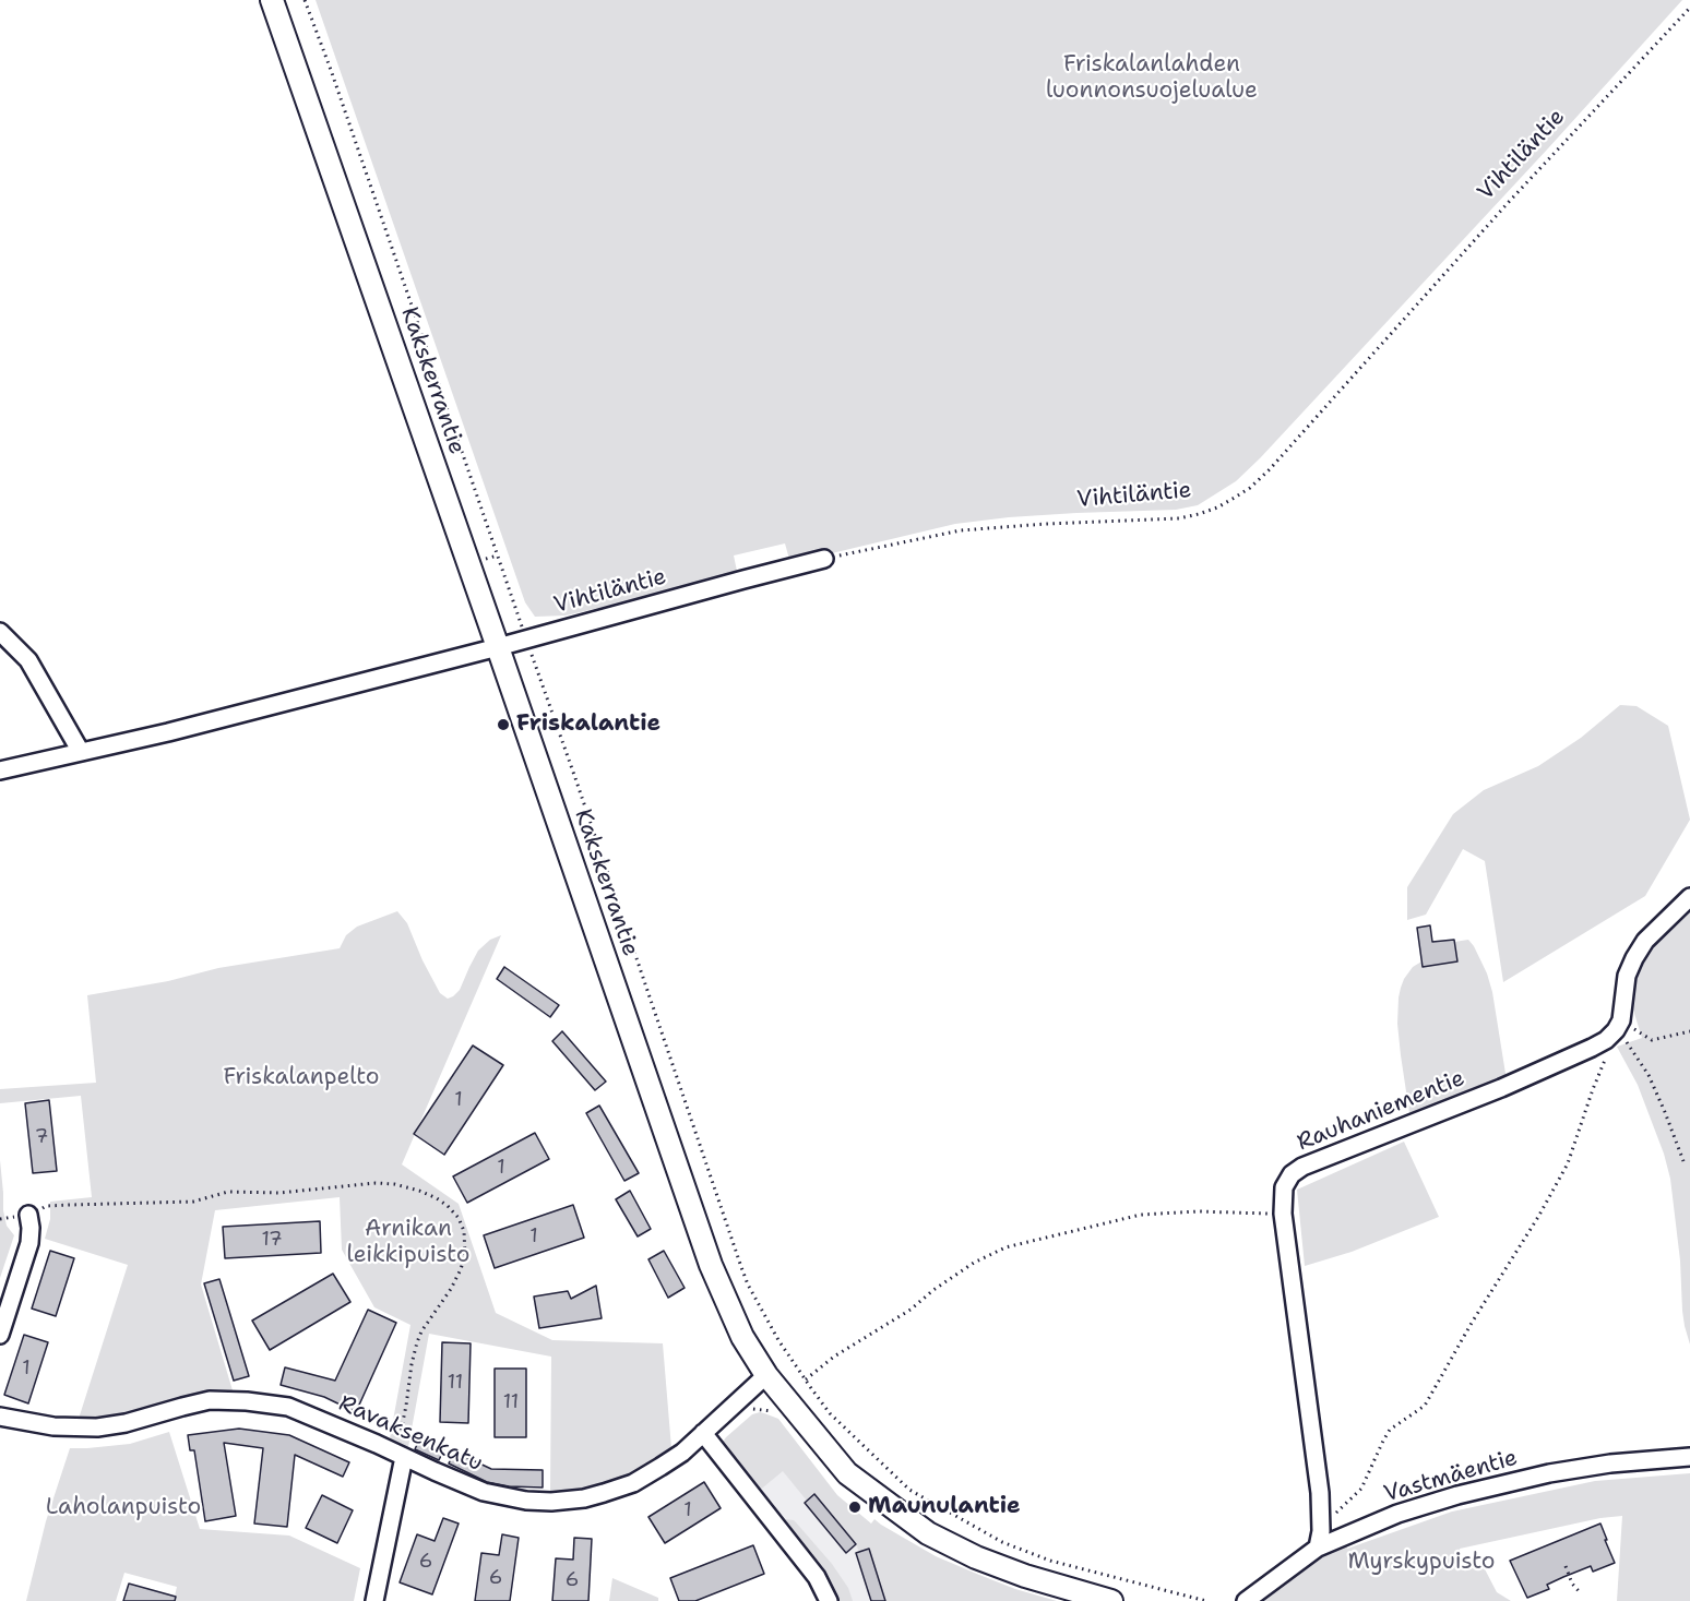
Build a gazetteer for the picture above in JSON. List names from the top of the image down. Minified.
{"streets":{"main road":["Kakskerrantie"],"street":["Vihtiläntie","Rauhaniementie","Ravaksenkatu","Vastmäentie"]},"crossings":[["Vihtiläntie","Kakskerrantie"],["Kakskerrantie","Ravaksenkatu"],["Rauhaniementie","Vastmäentie"]],"parks":["Friskalanlahden luonnonsuojelualue","Friskalanpelto","Arnikan leikkipuisto","Laholanpuisto","Myrskypuisto"],"places":["Friskalantie","Maunulantie"],"house_numbers":["1","7","1","1","17","1","11","11","1","6","6","6"]}
